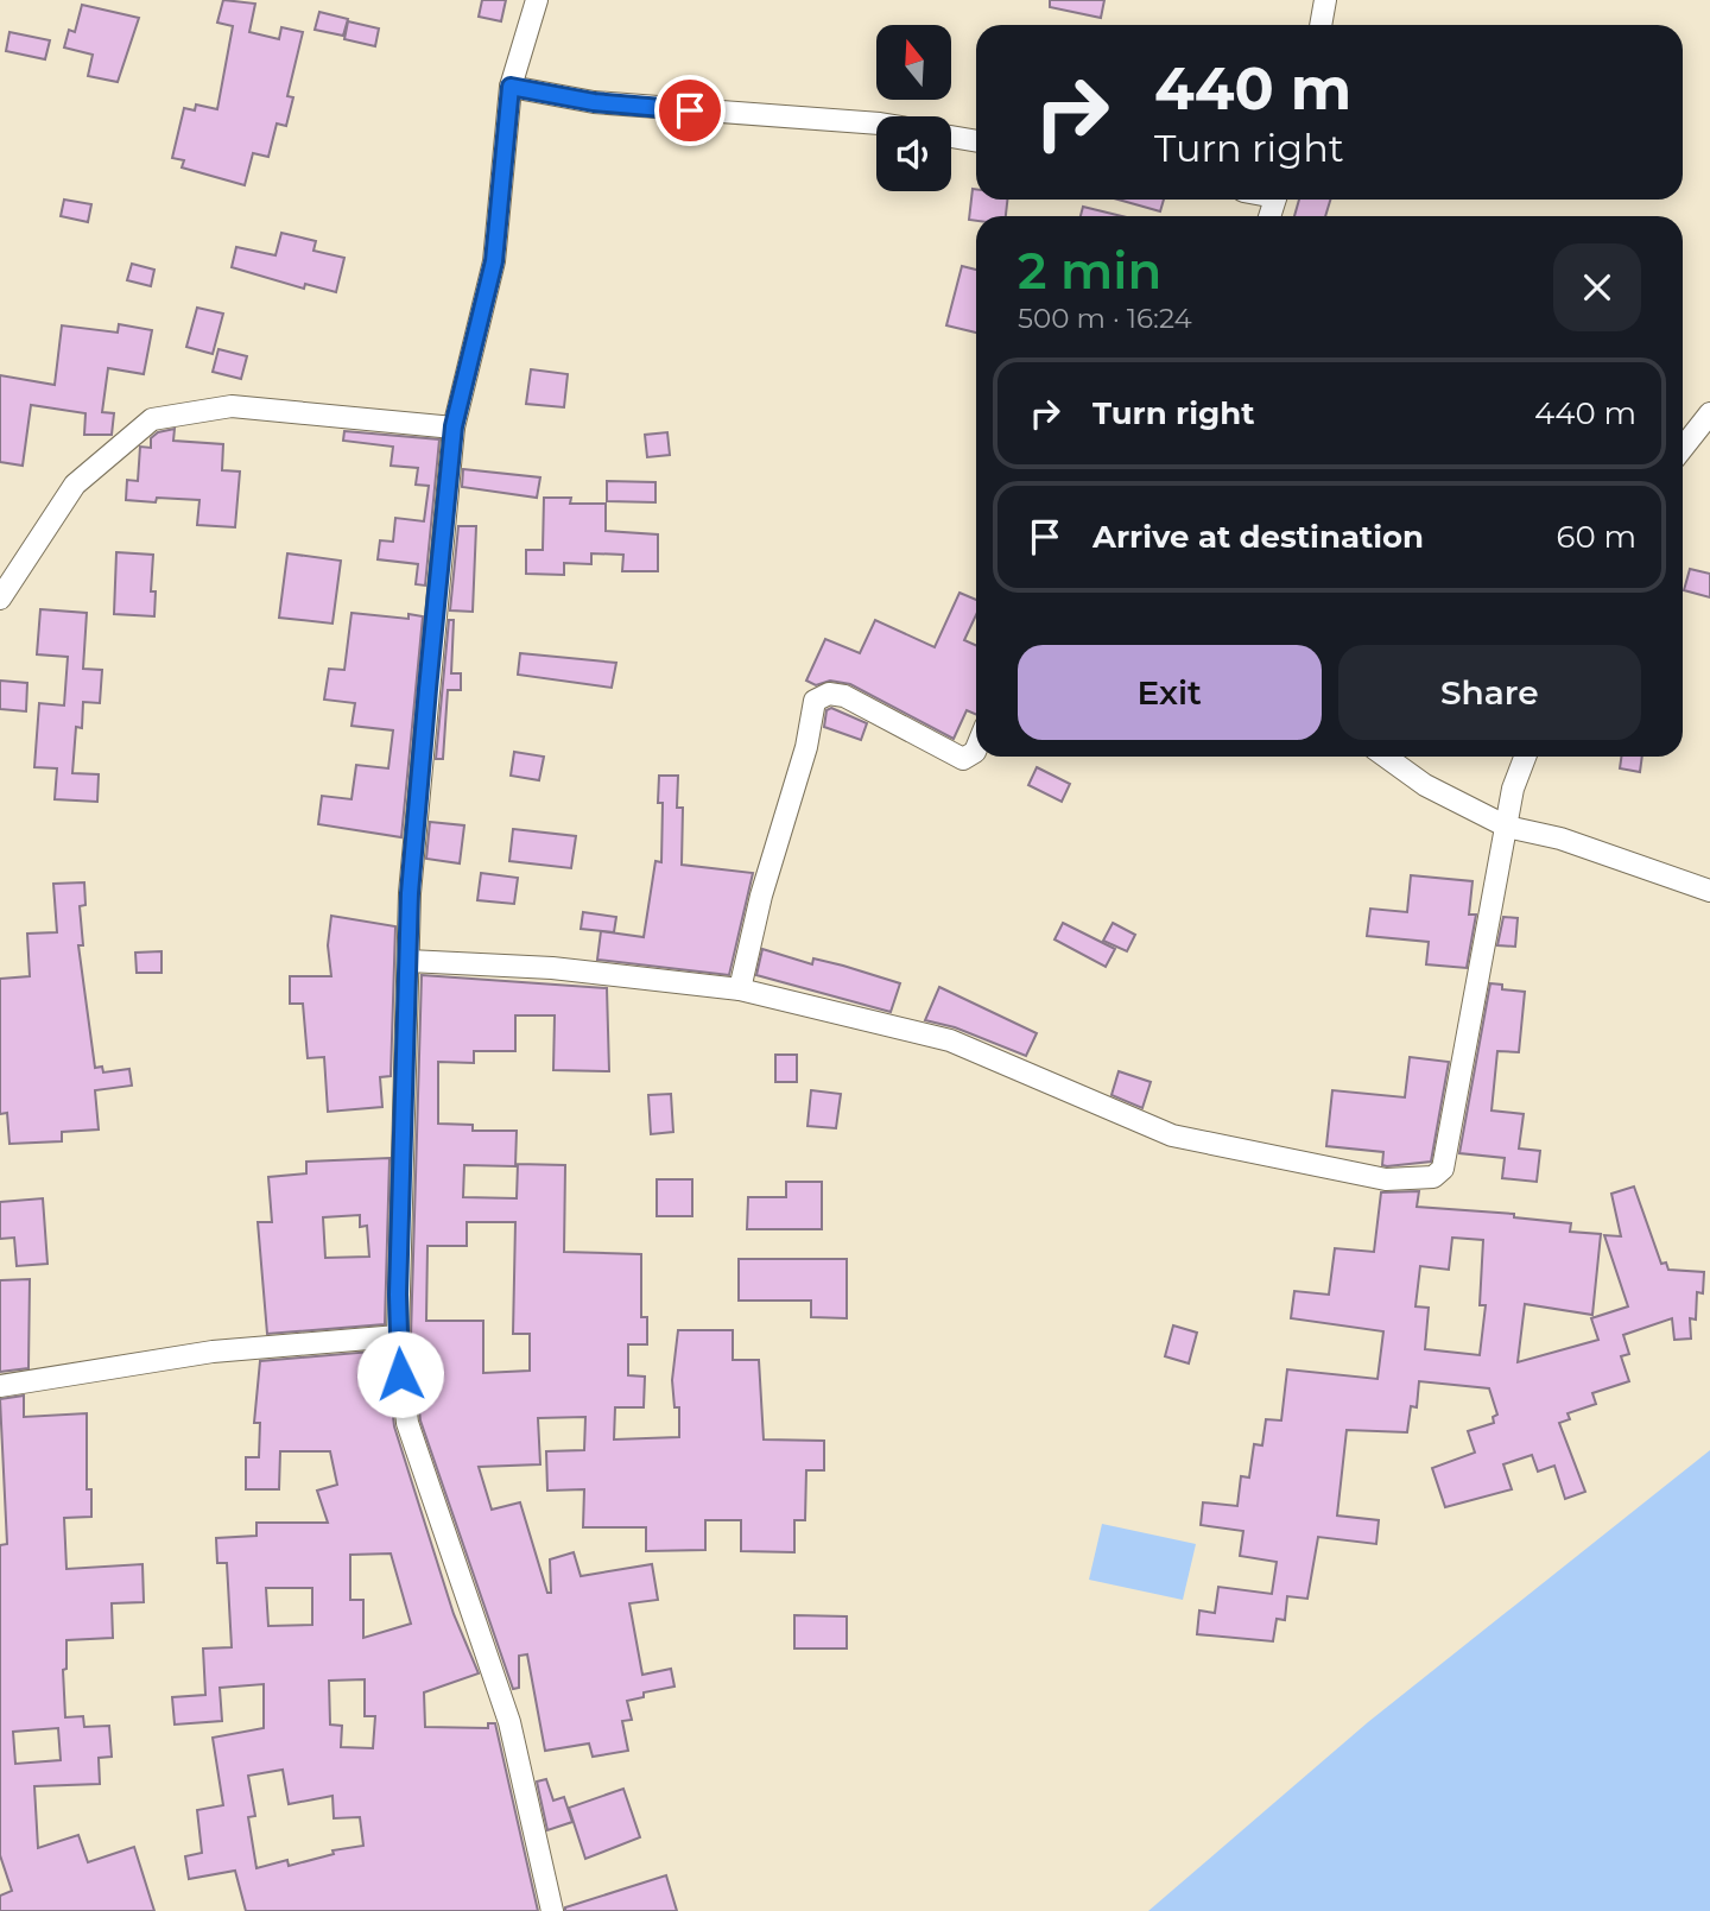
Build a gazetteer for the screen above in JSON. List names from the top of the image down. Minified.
{"north":"top","page":{"turn":["440 m","Turn right"],"heading":["2 min","500 m · 16:24"],"list":[{"name":"Turn right","value":"440 m"},{"name":"Arrive at destination","value":"60 m"}],"buttons":["Exit","Share"]}}
